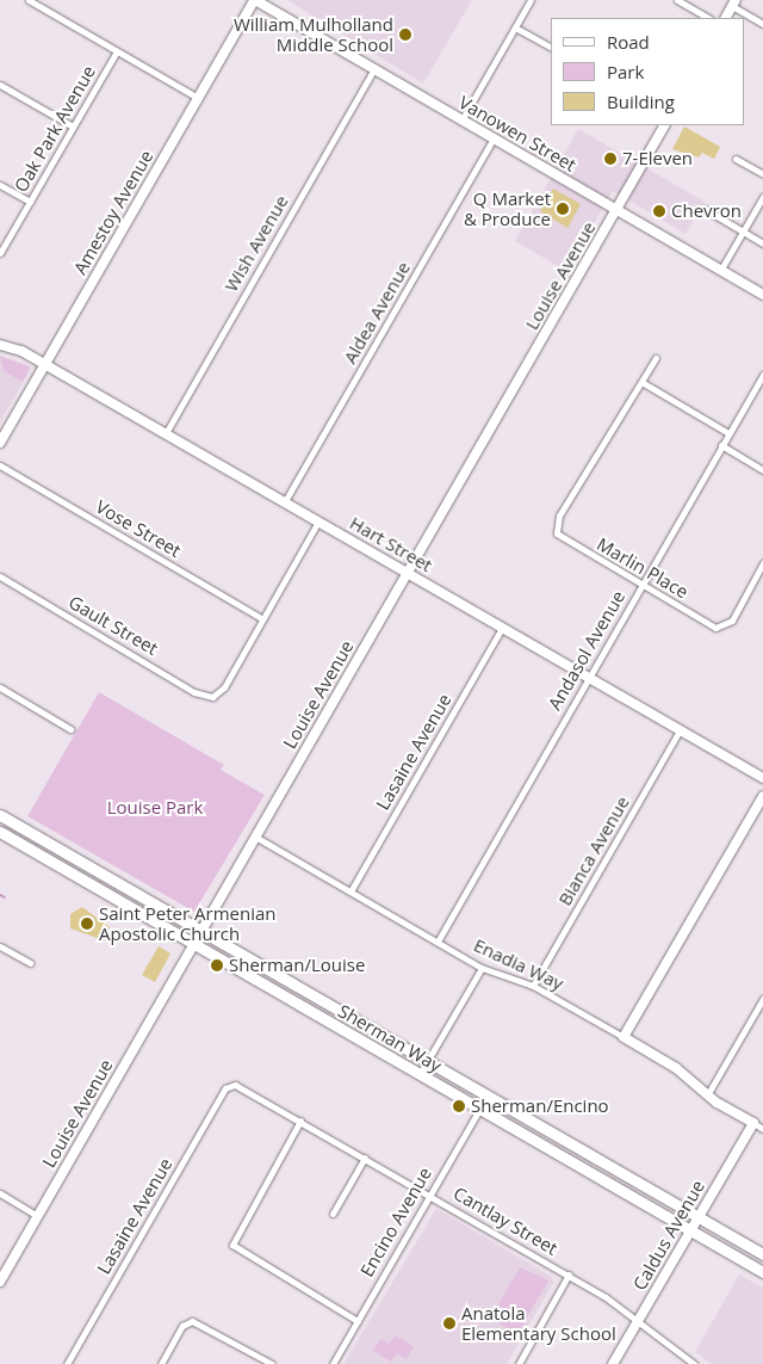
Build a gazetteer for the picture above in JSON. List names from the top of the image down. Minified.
{"streets":{"main road":["Sherman Way"],"street":["Oak Park Avenue","Vanowen Street","Amestoy Avenue","Wish Avenue","Louise Avenue","Aldea Avenue","Vose Street","Hart Street","Marlin Place","Gault Street","Andasol Avenue","Lasaine Avenue","Bianca Avenue","Enadia Way","Cantlay Street","Encino Avenue","Caldus Avenue"]},"crossings":[["Vanowen Street","Amestoy Avenue"],["Vanowen Street","Wish Avenue"],["Vanowen Street","Louise Avenue"],["Vanowen Street","Aldea Avenue"],["Amestoy Avenue","Hart Street"],["Wish Avenue","Hart Street"],["Louise Avenue","Hart Street"],["Louise Avenue","Enadia Way"],["Louise Avenue","Sherman Way"],["Aldea Avenue","Hart Street"],["Vose Street","Gault Street"],["Hart Street","Andasol Avenue"],["Hart Street","Lasaine Avenue"],["Hart Street","Bianca Avenue"],["Marlin Place","Andasol Avenue"],["Andasol Avenue","Enadia Way"],["Lasaine Avenue","Enadia Way"],["Lasaine Avenue","Cantlay Street"],["Bianca Avenue","Enadia Way"],["Enadia Way","Caldus Avenue"],["Sherman Way","Encino Avenue"],["Sherman Way","Caldus Avenue"],["Cantlay Street","Encino Avenue"],["Cantlay Street","Caldus Avenue"]],"parks":["Louise Park"],"places":["William Mulholland Middle School","7-Eleven","Q Market & Produce","Chevron","Saint Peter Armenian Apostolic Church","Sherman/Louise","Sherman/Encino","Anatola Elementary School"],"legend":["Road","Park","Building"]}
